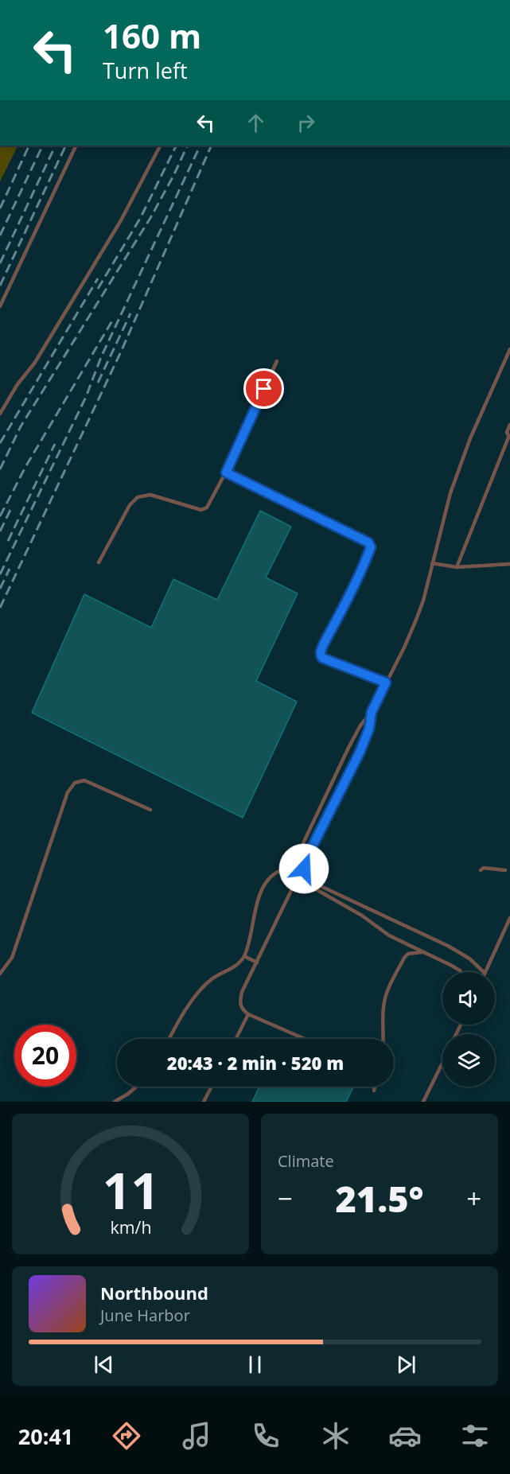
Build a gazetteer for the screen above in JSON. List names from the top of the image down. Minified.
{"page":{"turn":["160 m","Turn left"],"limit":"20","trip":"20:43 · 2 min · 520 m","tile":"Climate","heat":["−","21.5°","+"],"song":["Northbound","June Harbor"],"tabs":"20:41","gauge":["11","km/h"]}}
